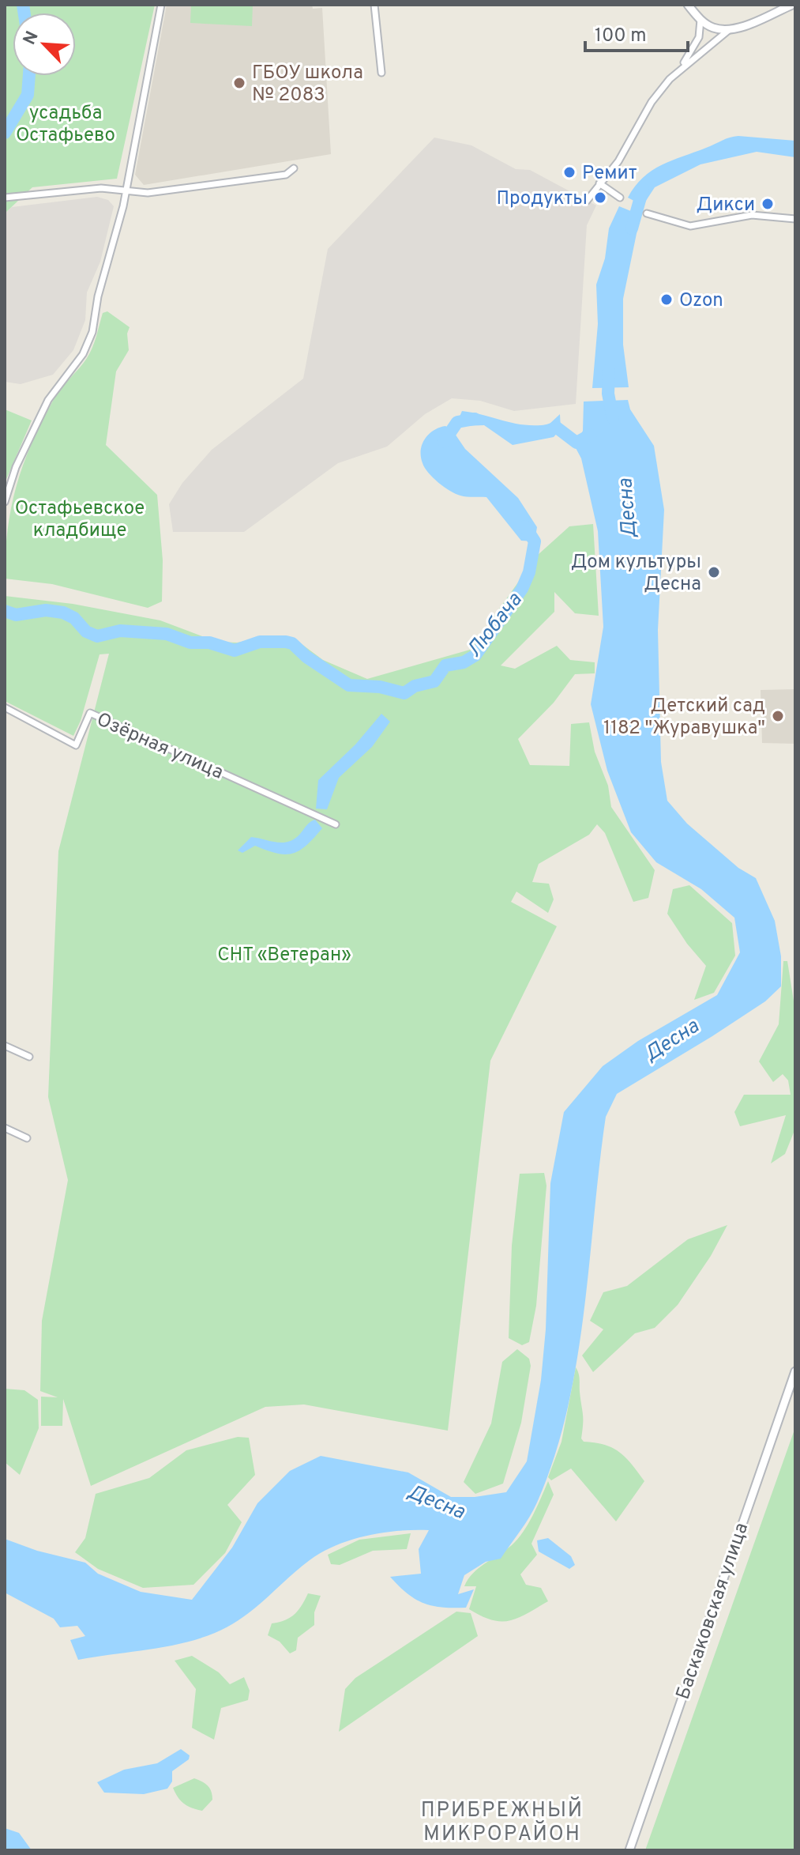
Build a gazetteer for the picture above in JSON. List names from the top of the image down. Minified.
{"streets":{"street":["Озёрная улица","Баскаковская улица"]},"districts":["ПРИБРЕЖНЫЙ МИКРОРАЙОН"],"water":["Десна","Любача"],"parks":["усадьба Остафьево","Остафьевское кладбище","СНТ «Ветеран»"],"places":["ГБОУ школа № 2083","Ремит","Продукты","Дикси","Ozon","Дом культуры Десна","Детский сад 1182 \"Журавушка\""],"scale_bar":"100 m","north":"top left"}
